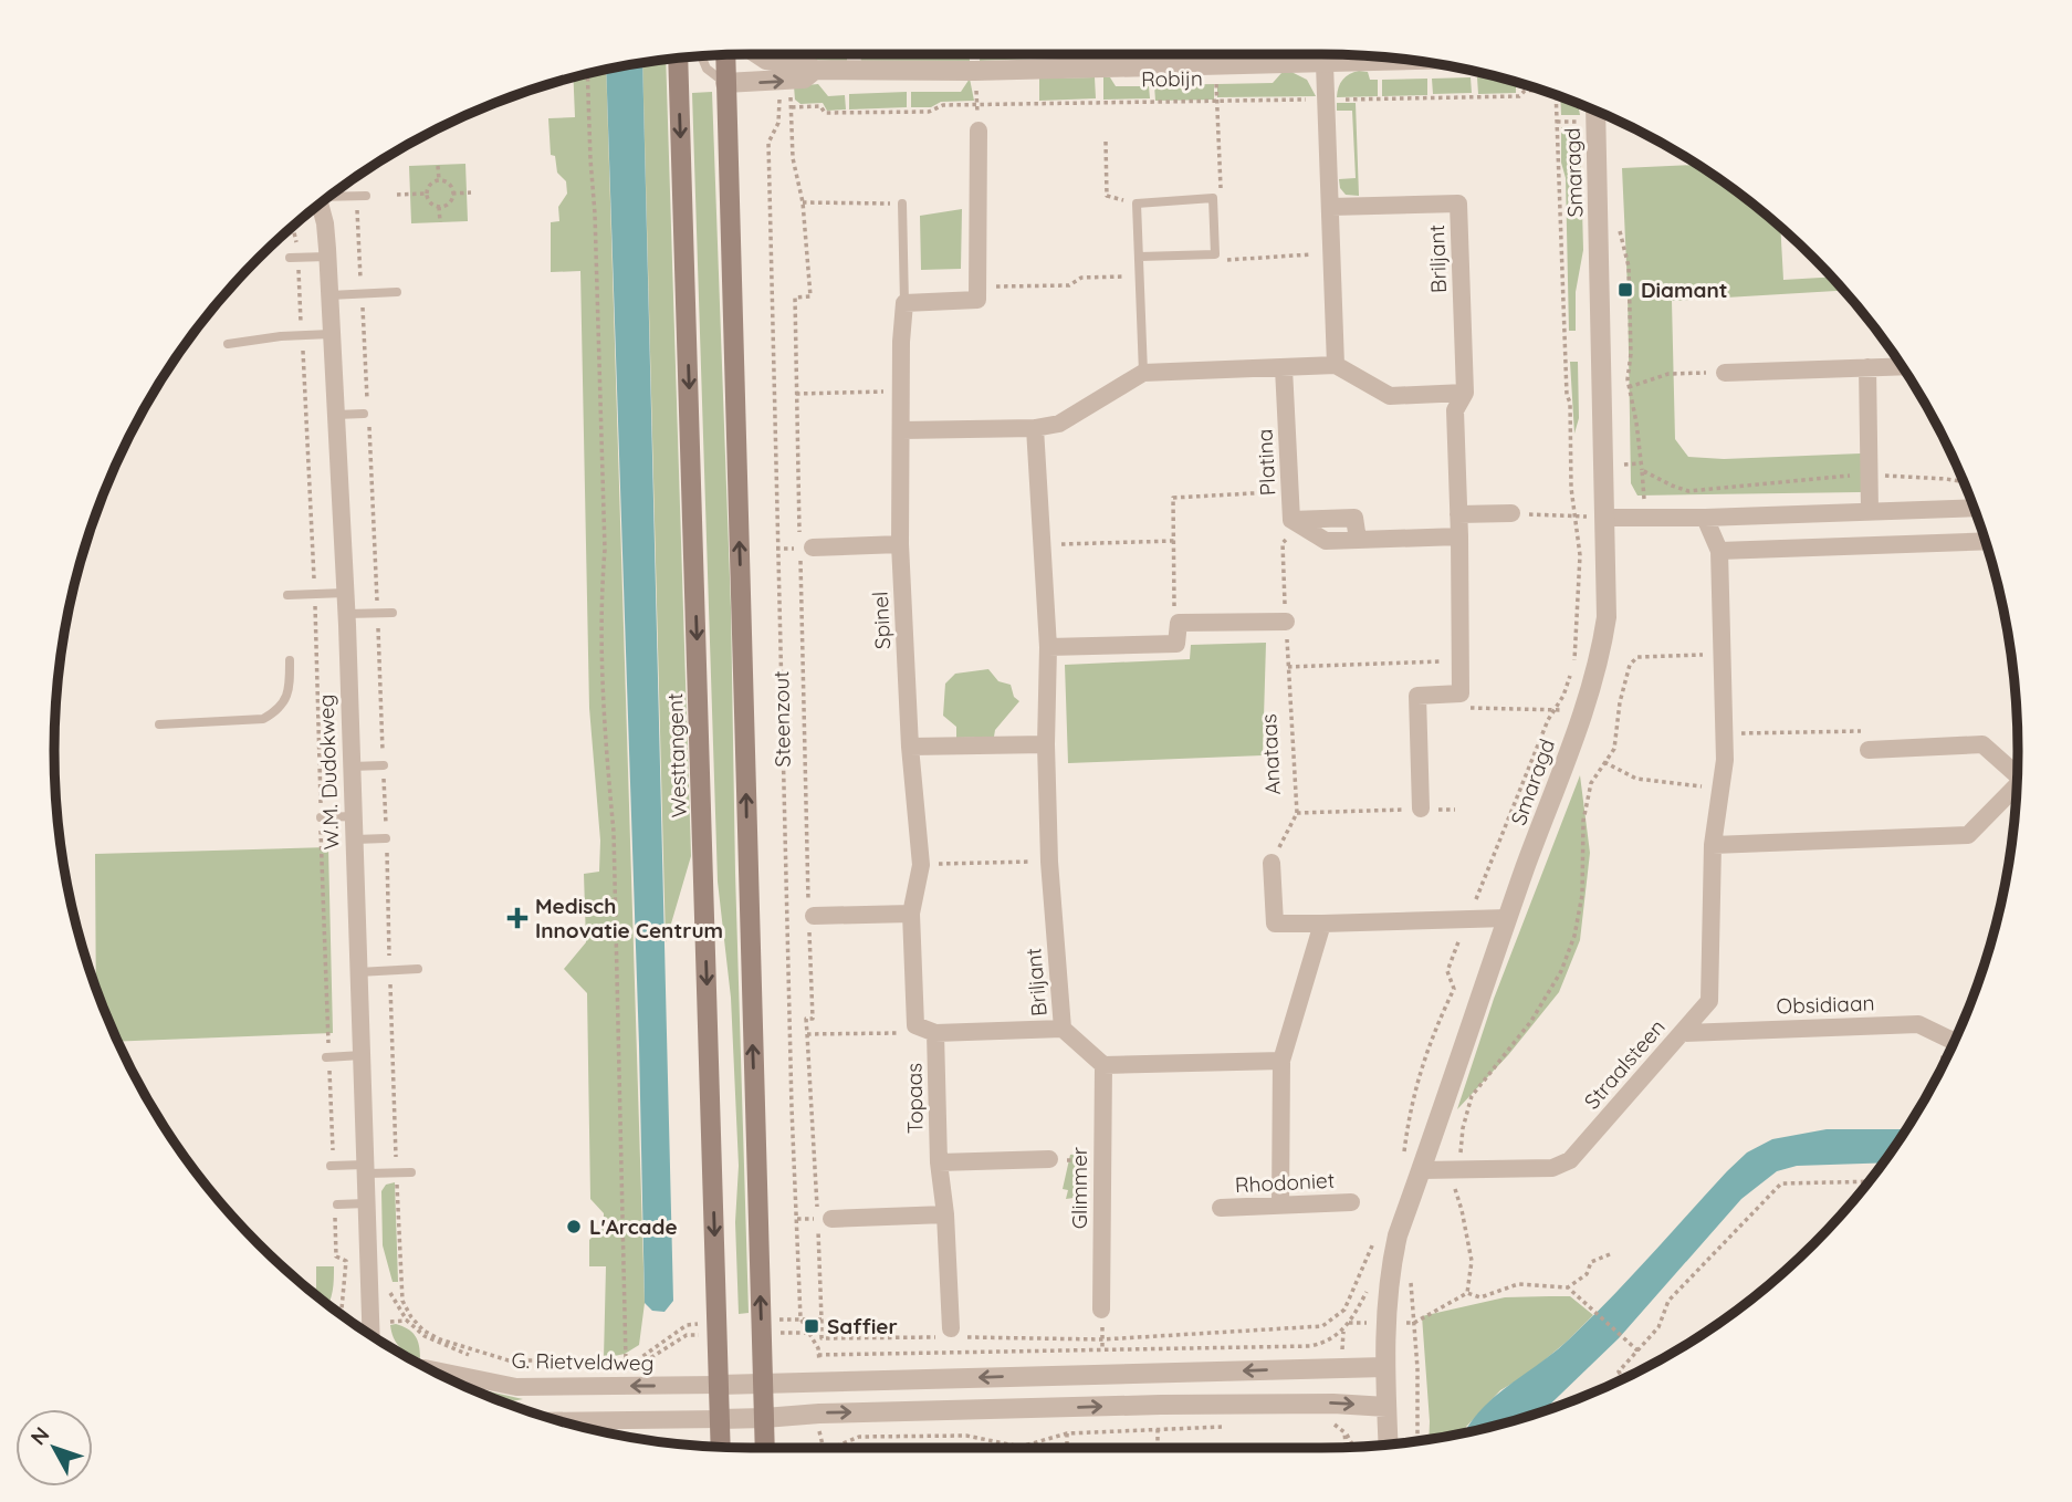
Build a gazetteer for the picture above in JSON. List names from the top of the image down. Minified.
{"streets":{"main road":["Westtangent"],"street":["Robijn","Smaragd","Briljant","Platina","Spinel","W.M. Dudokweg","Obsidiaan","Straalsteen","Topaas","Rhodoniet","Glimmer","G. Rietveldweg"],"path":["Steenzout","Anataas"]},"crossings":[["Smaragd","Straalsteen"],["Briljant","Glimmer"],["Platina","Anataas"],["Westtangent","G. Rietveldweg"],["Obsidiaan","Straalsteen"]],"places":{"transit":["Diamant","Saffier"],"health":["Medisch Innovatie Centrum"],"other":["L'Arcade"]},"north":"top left"}
